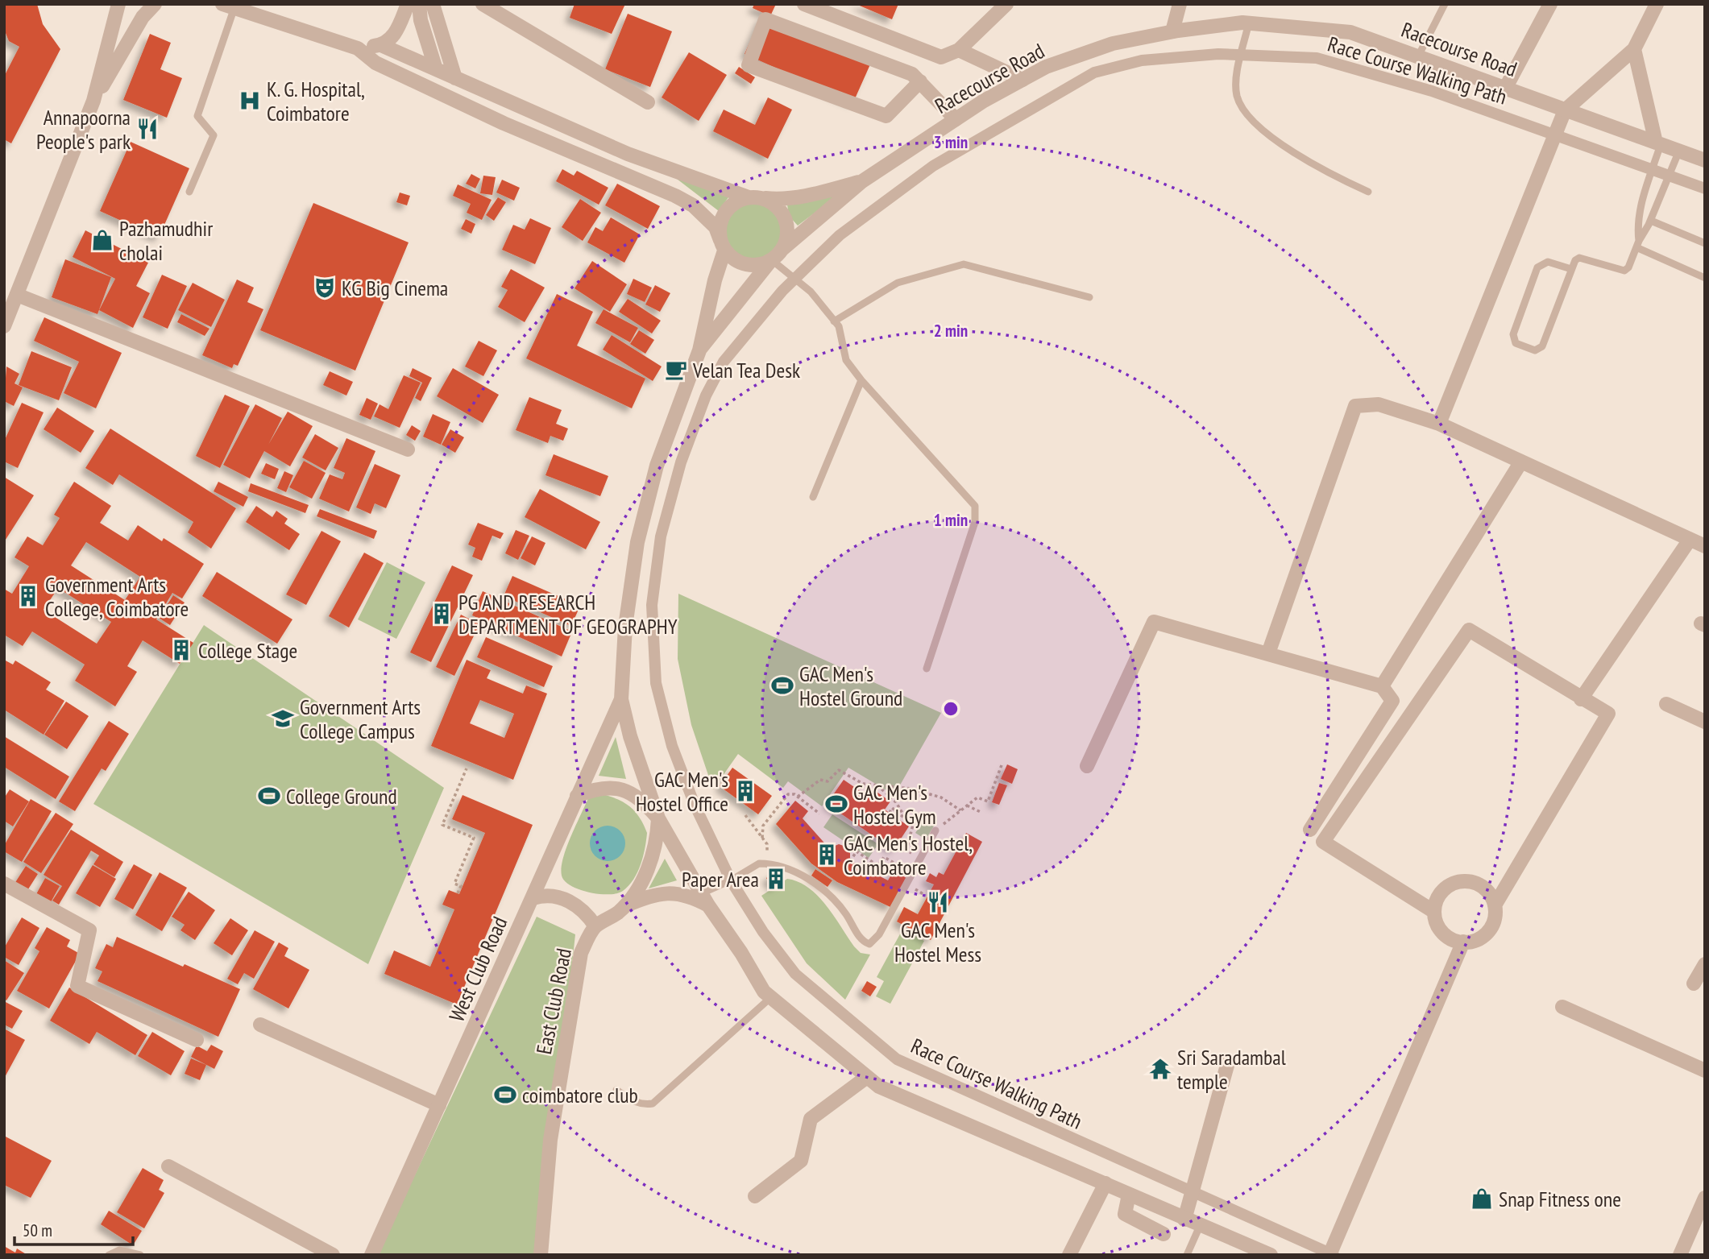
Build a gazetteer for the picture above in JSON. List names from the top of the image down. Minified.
{"streets":{"street":["Racecourse Road","Race Course Walking Path","West Club Road","East Club Road"]},"places":{"hospital":["K. G. Hospital, Coimbatore"],"restaurant":["Annapoorna People's park","GAC Men's Hostel Mess"],"shop":["Pazhamudhir cholai","Snap Fitness one"],"theatre":["KG Big Cinema"],"cafe":["Velan Tea Desk"],"building":["Government Arts College, Coimbatore","PG AND RESEARCH DEPARTMENT OF GEOGRAPHY","College Stage","GAC Men's Hostel Office","GAC Men's Hostel, Coimbatore","Paper Area"],"sports":["GAC Men's Hostel Ground","College Ground","GAC Men's Hostel Gym","coimbatore club"],"school or university":["Government Arts College Campus"],"temple":["Sri Saradambal temple"]},"scale_bar":"50 m","rings":["3 min","2 min","1 min"]}
